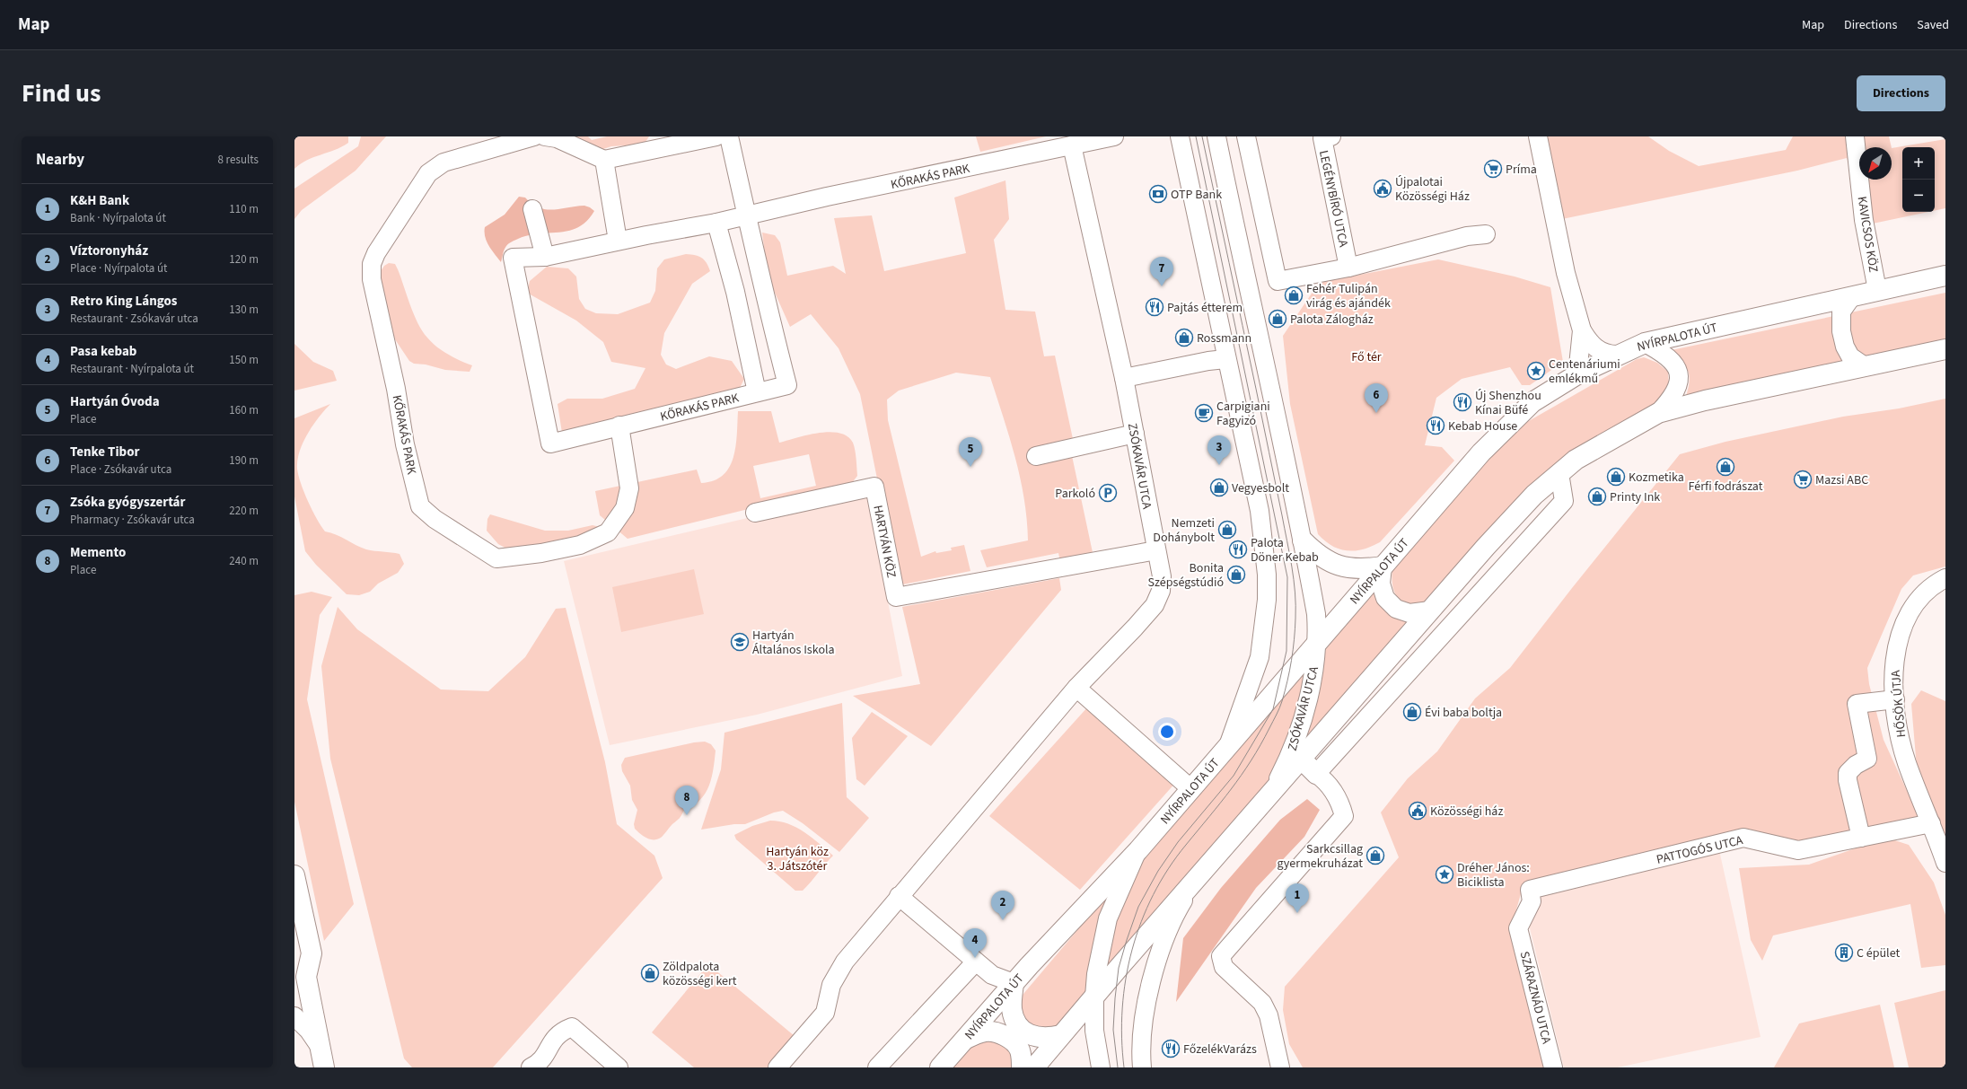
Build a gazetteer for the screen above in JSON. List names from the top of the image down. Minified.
{"streets":{"main road":["NYÍRPALOTA ÚT"],"street":["KŐRAKÁS PARK","LEGÉNYBÍRÓ UTCA","KAVICSOS KÖZ","ZSÓKAVÁR UTCA","HARTYÁN KÖZ","HŐSÖK ÚTJA","PATTOGÓS UTCA","SZÁRAZNÁD UTCA"]},"crossings":[["KŐRAKÁS PARK","ZSÓKAVÁR UTCA"],["KAVICSOS KÖZ","NYÍRPALOTA ÚT"],["NYÍRPALOTA ÚT","ZSÓKAVÁR UTCA"],["ZSÓKAVÁR UTCA","HARTYÁN KÖZ"],["HŐSÖK ÚTJA","PATTOGÓS UTCA"],["PATTOGÓS UTCA","SZÁRAZNÁD UTCA"]],"parks":["Fő tér","Hartyán köz 3. Játszótér"],"places":{"supermarket":["Príma","Mazsi ABC"],"public building":["Újpalotai Közösségi Ház","Közösségi ház"],"bank":["OTP Bank"],"shop":["Fehér Tulipán virág és ajándék","Palota Zálogház","Rossmann","Férfi fodrászat","Kozmetika","Vegyesbolt","Printy Ink","Nemzeti Dohánybolt","Bonita Szépségstúdió","Évi baba boltja","Sarkcsillag gyermekruházat","Zöldpalota közösségi kert"],"restaurant":["Pajtás étterem","Új Shenzhou Kínai Büfé","Kebab House","Palota Döner Kebab","FőzelékVarázs"],"place":["Centenáriumi emlékmű","Dréher János: Biciklista"],"cafe":["Carpigiani Fagyizó"],"parking":["Parkoló"],"school or university":["Hartyán Általános Iskola"],"building":["C épület"]},"north":"bottom left","page":{"header":"Map","nav":["Map","Directions","Saved"],"title":"Find us","buttons":"Directions","heading":["Nearby","8 results"],"map_buttons":["+","−"],"list":[{"mark":"1","name":"K&H Bank","note":"Bank · Nyírpalota út","value":"110 m"},{"mark":"2","name":"Víztoronyház","note":"Place · Nyírpalota út","value":"120 m"},{"mark":"3","name":"Retro King Lángos","note":"Restaurant · Zsókavár utca","value":"130 m"},{"mark":"4","name":"Pasa kebab","note":"Restaurant · Nyírpalota út","value":"150 m"},{"mark":"5","name":"Hartyán Óvoda","note":"Place","value":"160 m"},{"mark":"6","name":"Tenke Tibor","note":"Place · Zsókavár utca","value":"190 m"},{"mark":"7","name":"Zsóka gyógyszertár","note":"Pharmacy · Zsókavár utca","value":"220 m"},{"mark":"8","name":"Memento","note":"Place","value":"240 m"}],"pins":["7","6","3","5","8","1","2","4"]}}
